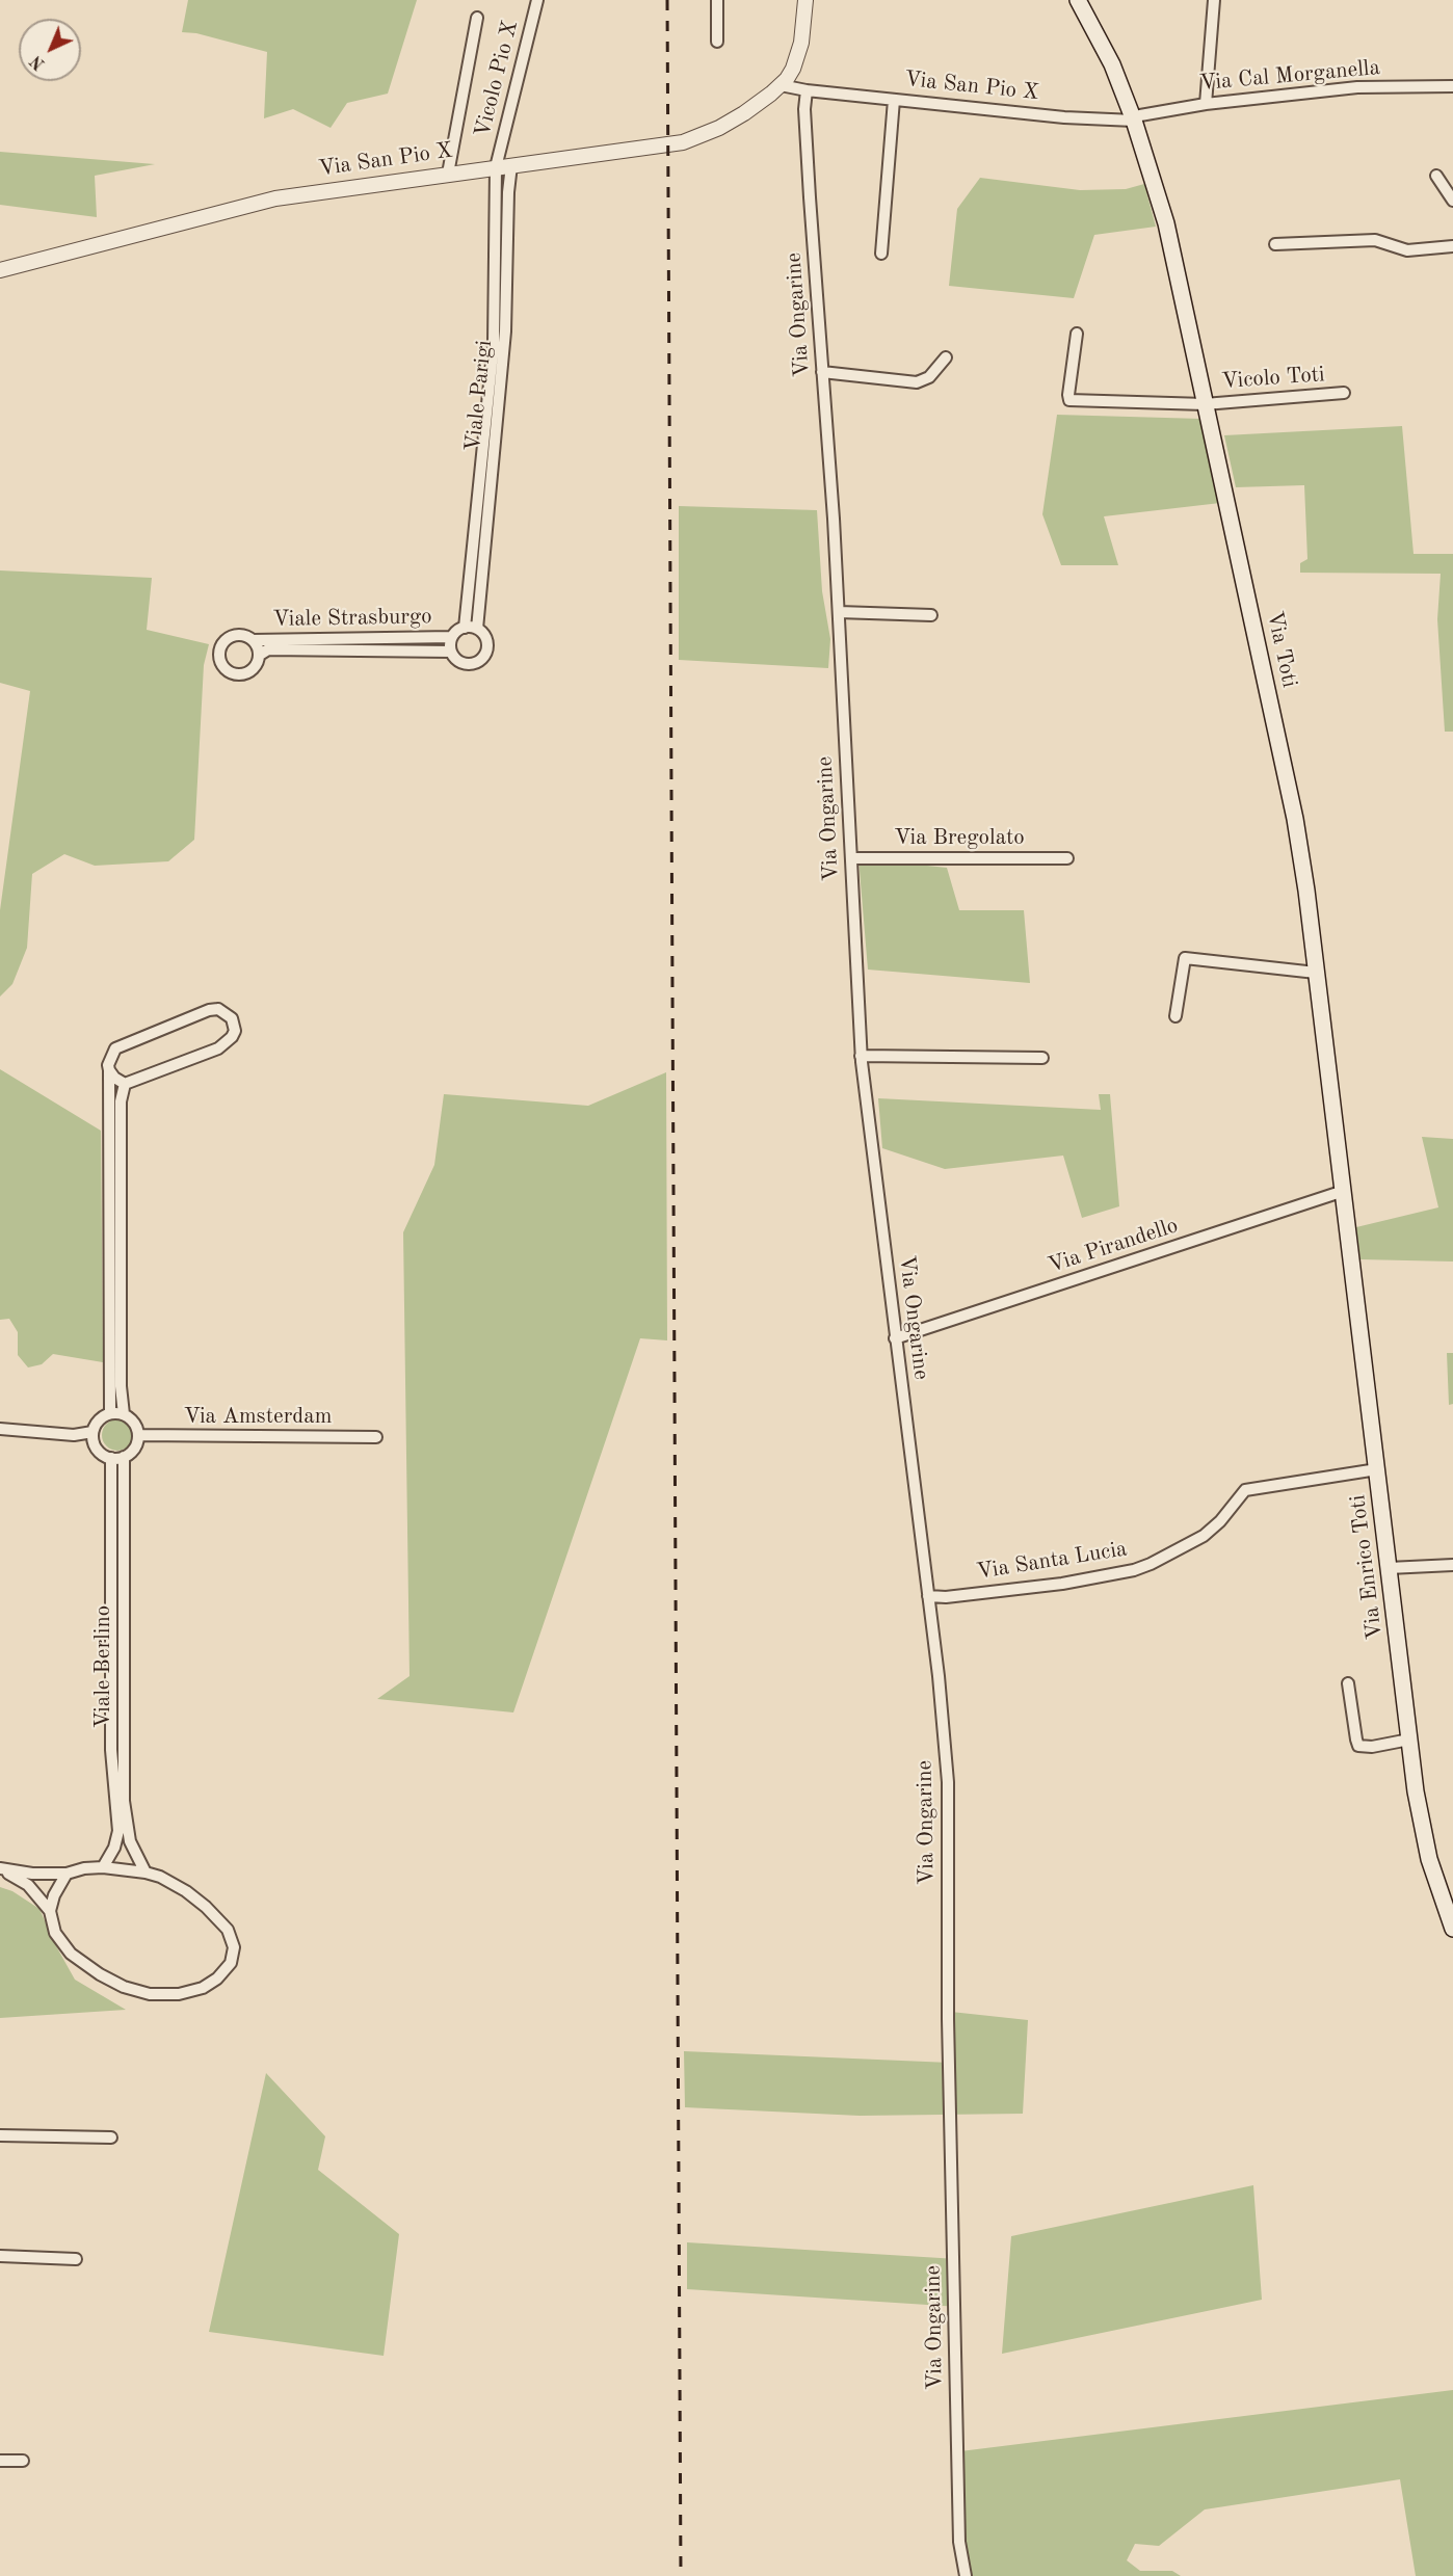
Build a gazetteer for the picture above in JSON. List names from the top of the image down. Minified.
{"streets":{"main road":["Via Toti","Via Enrico Toti"],"street":["Via Cal Morganella","Vicolo Pio X","Via San Pio X","Via Ongarine","Vicolo Toti","Viale Parigi","Viale Strasburgo","Via Bregolato","Via Pirandello","Via Amsterdam","Via Santa Lucia","Viale Berlino"]},"crossings":[["Via Cal Morganella","Via San Pio X"],["Via Cal Morganella","Via Toti"],["Vicolo Pio X","Via San Pio X"],["Vicolo Pio X","Viale Parigi"],["Via San Pio X","Via Ongarine"],["Via San Pio X","Viale Parigi"],["Via San Pio X","Via Toti"],["Via Ongarine","Via Bregolato"],["Via Ongarine","Via Pirandello"],["Via Ongarine","Via Santa Lucia"],["Vicolo Toti","Via Toti"],["Viale Parigi","Viale Strasburgo"],["Via Toti","Via Pirandello"],["Via Toti","Via Enrico Toti"],["Via Pirandello","Via Enrico Toti"],["Via Amsterdam","Viale Berlino"],["Via Santa Lucia","Via Enrico Toti"]],"north":"bottom left"}
